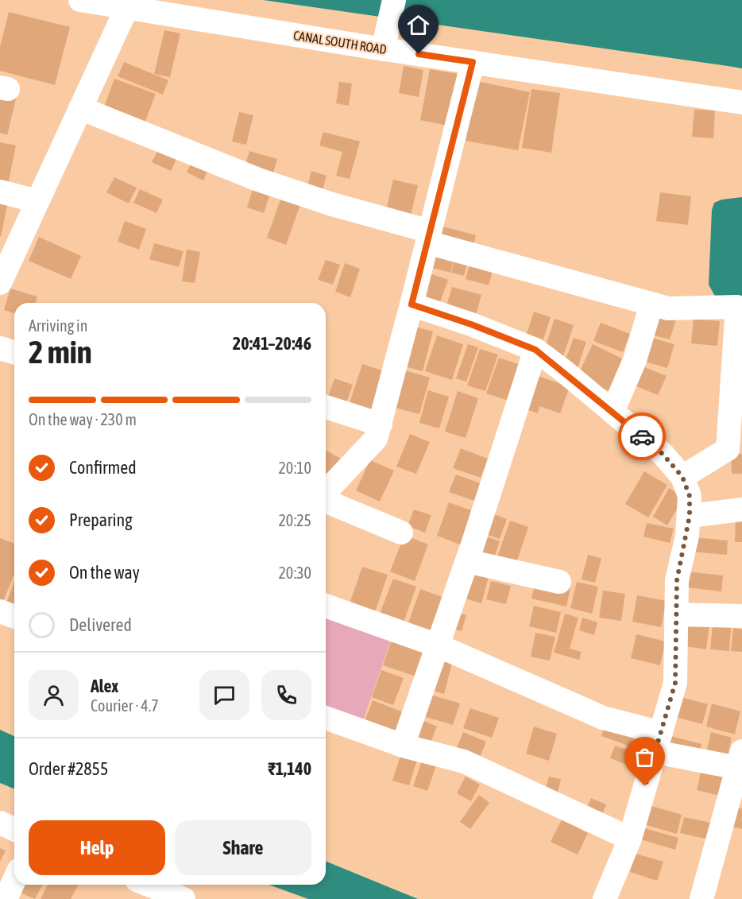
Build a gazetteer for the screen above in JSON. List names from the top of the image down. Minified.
{"streets":{"street":["CANAL SOUTH ROAD"]},"page":{"heading":["2 min","Arriving in","20:41–20:46"],"panel":["Alex","Courier · 4.7","Order #2855","₹1,140"],"bar":"On the way · 230 m","list":[["Confirmed","20:10"],["Preparing","20:25"],["On the way","20:30"],"Delivered"],"buttons":["Help","Share"]}}
